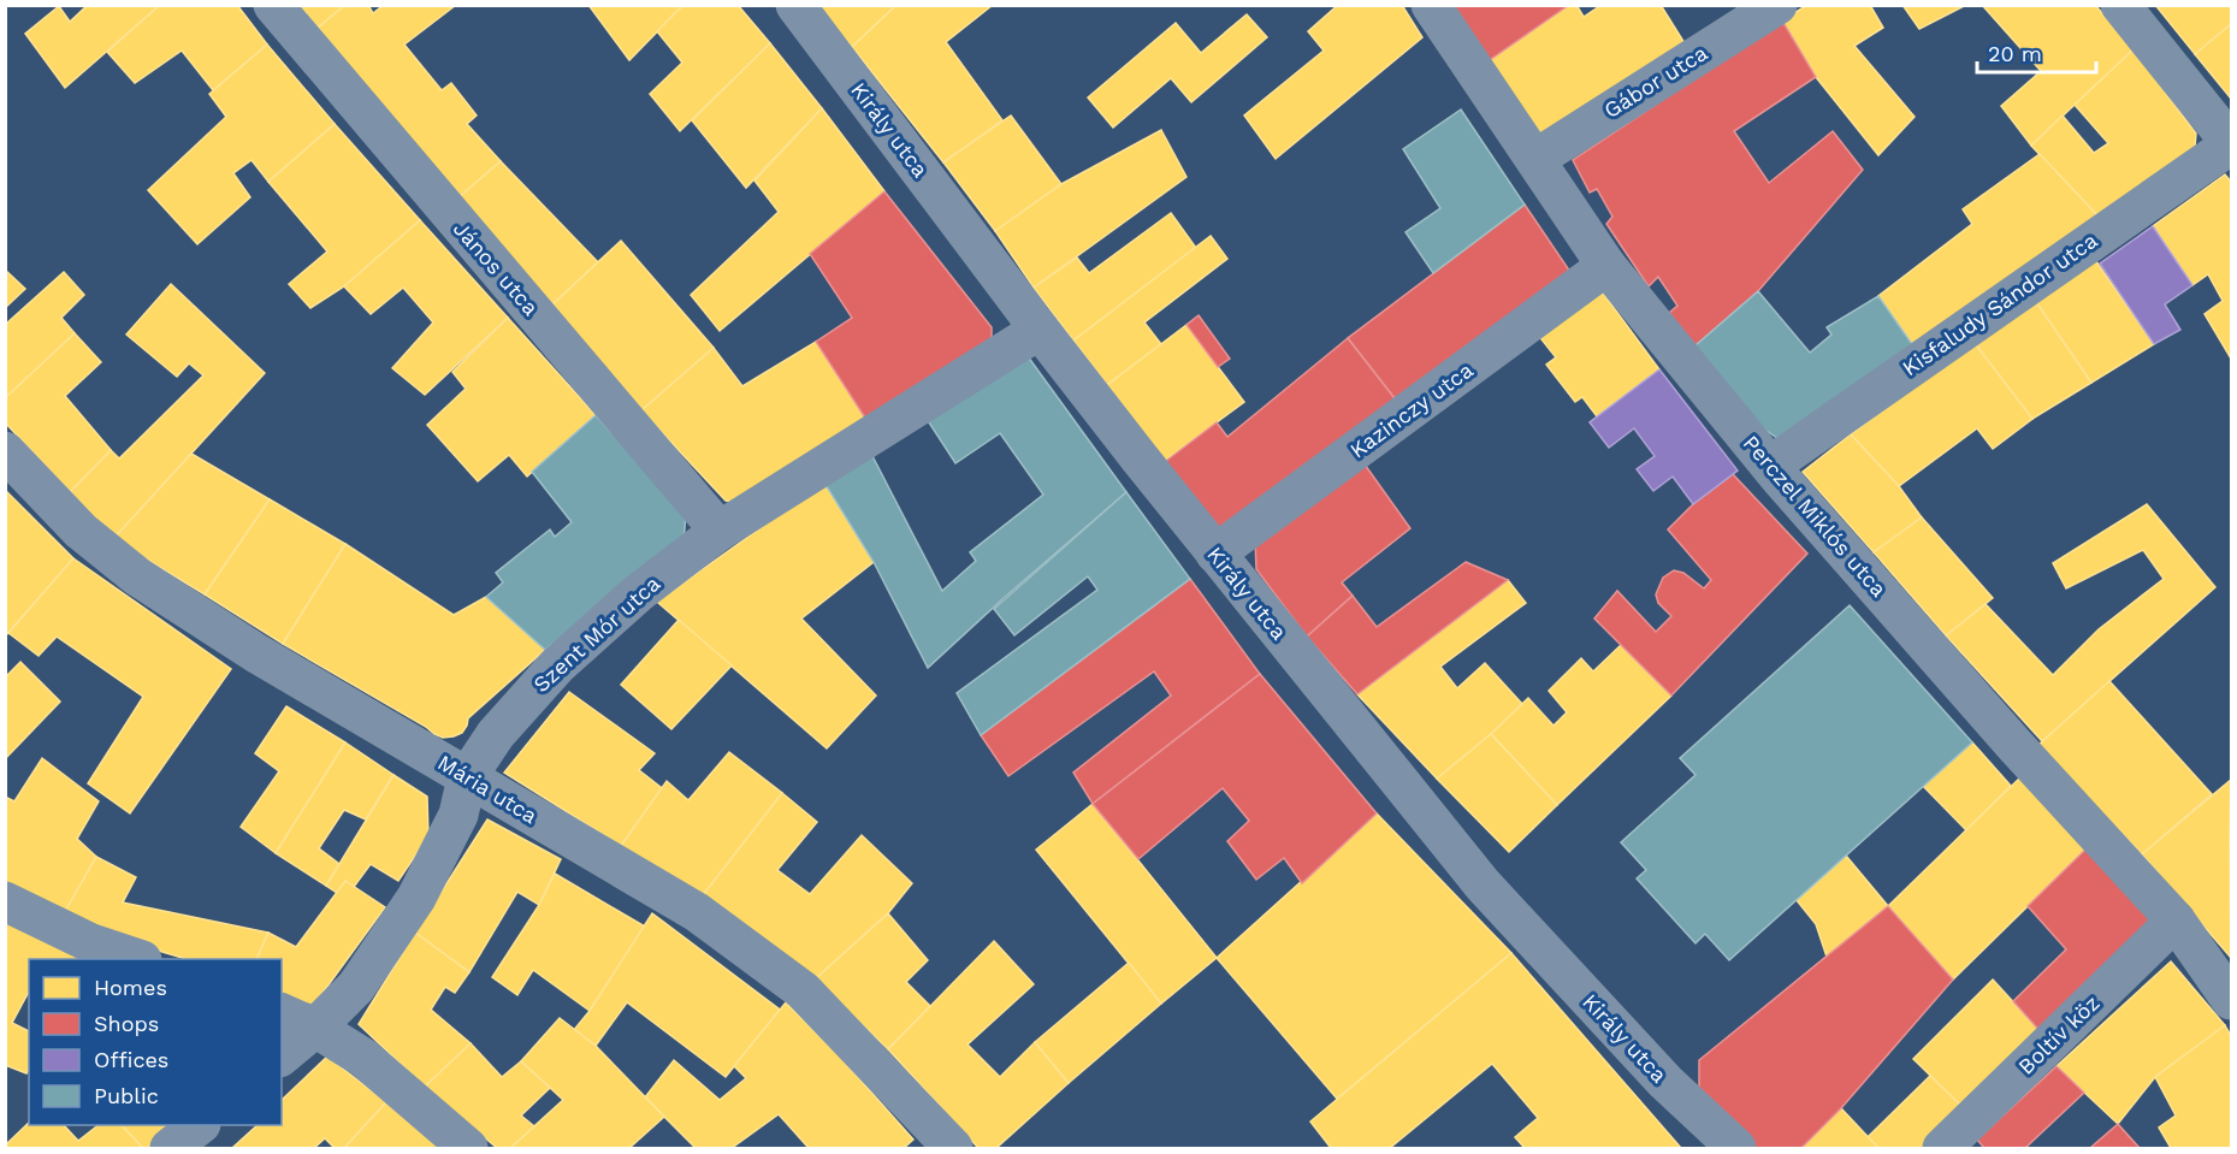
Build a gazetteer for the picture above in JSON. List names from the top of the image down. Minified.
{"streets":{"street":["Gábor utca","Király utca","János utca","Kisfaludy Sándor utca","Kazinczy utca","Perczel Miklós utca","Szent Mór utca","Mária utca","Boltív köz"]},"crossings":[["Gábor utca","Perczel Miklós utca"],["Király utca","Kazinczy utca"],["Király utca","Szent Mór utca"],["János utca","Szent Mór utca"],["Kisfaludy Sándor utca","Perczel Miklós utca"],["Kazinczy utca","Perczel Miklós utca"],["Perczel Miklós utca","Boltív köz"],["Szent Mór utca","Mária utca"]],"legend":["Homes","Shops","Offices","Public"],"scale_bar":"20 m"}
